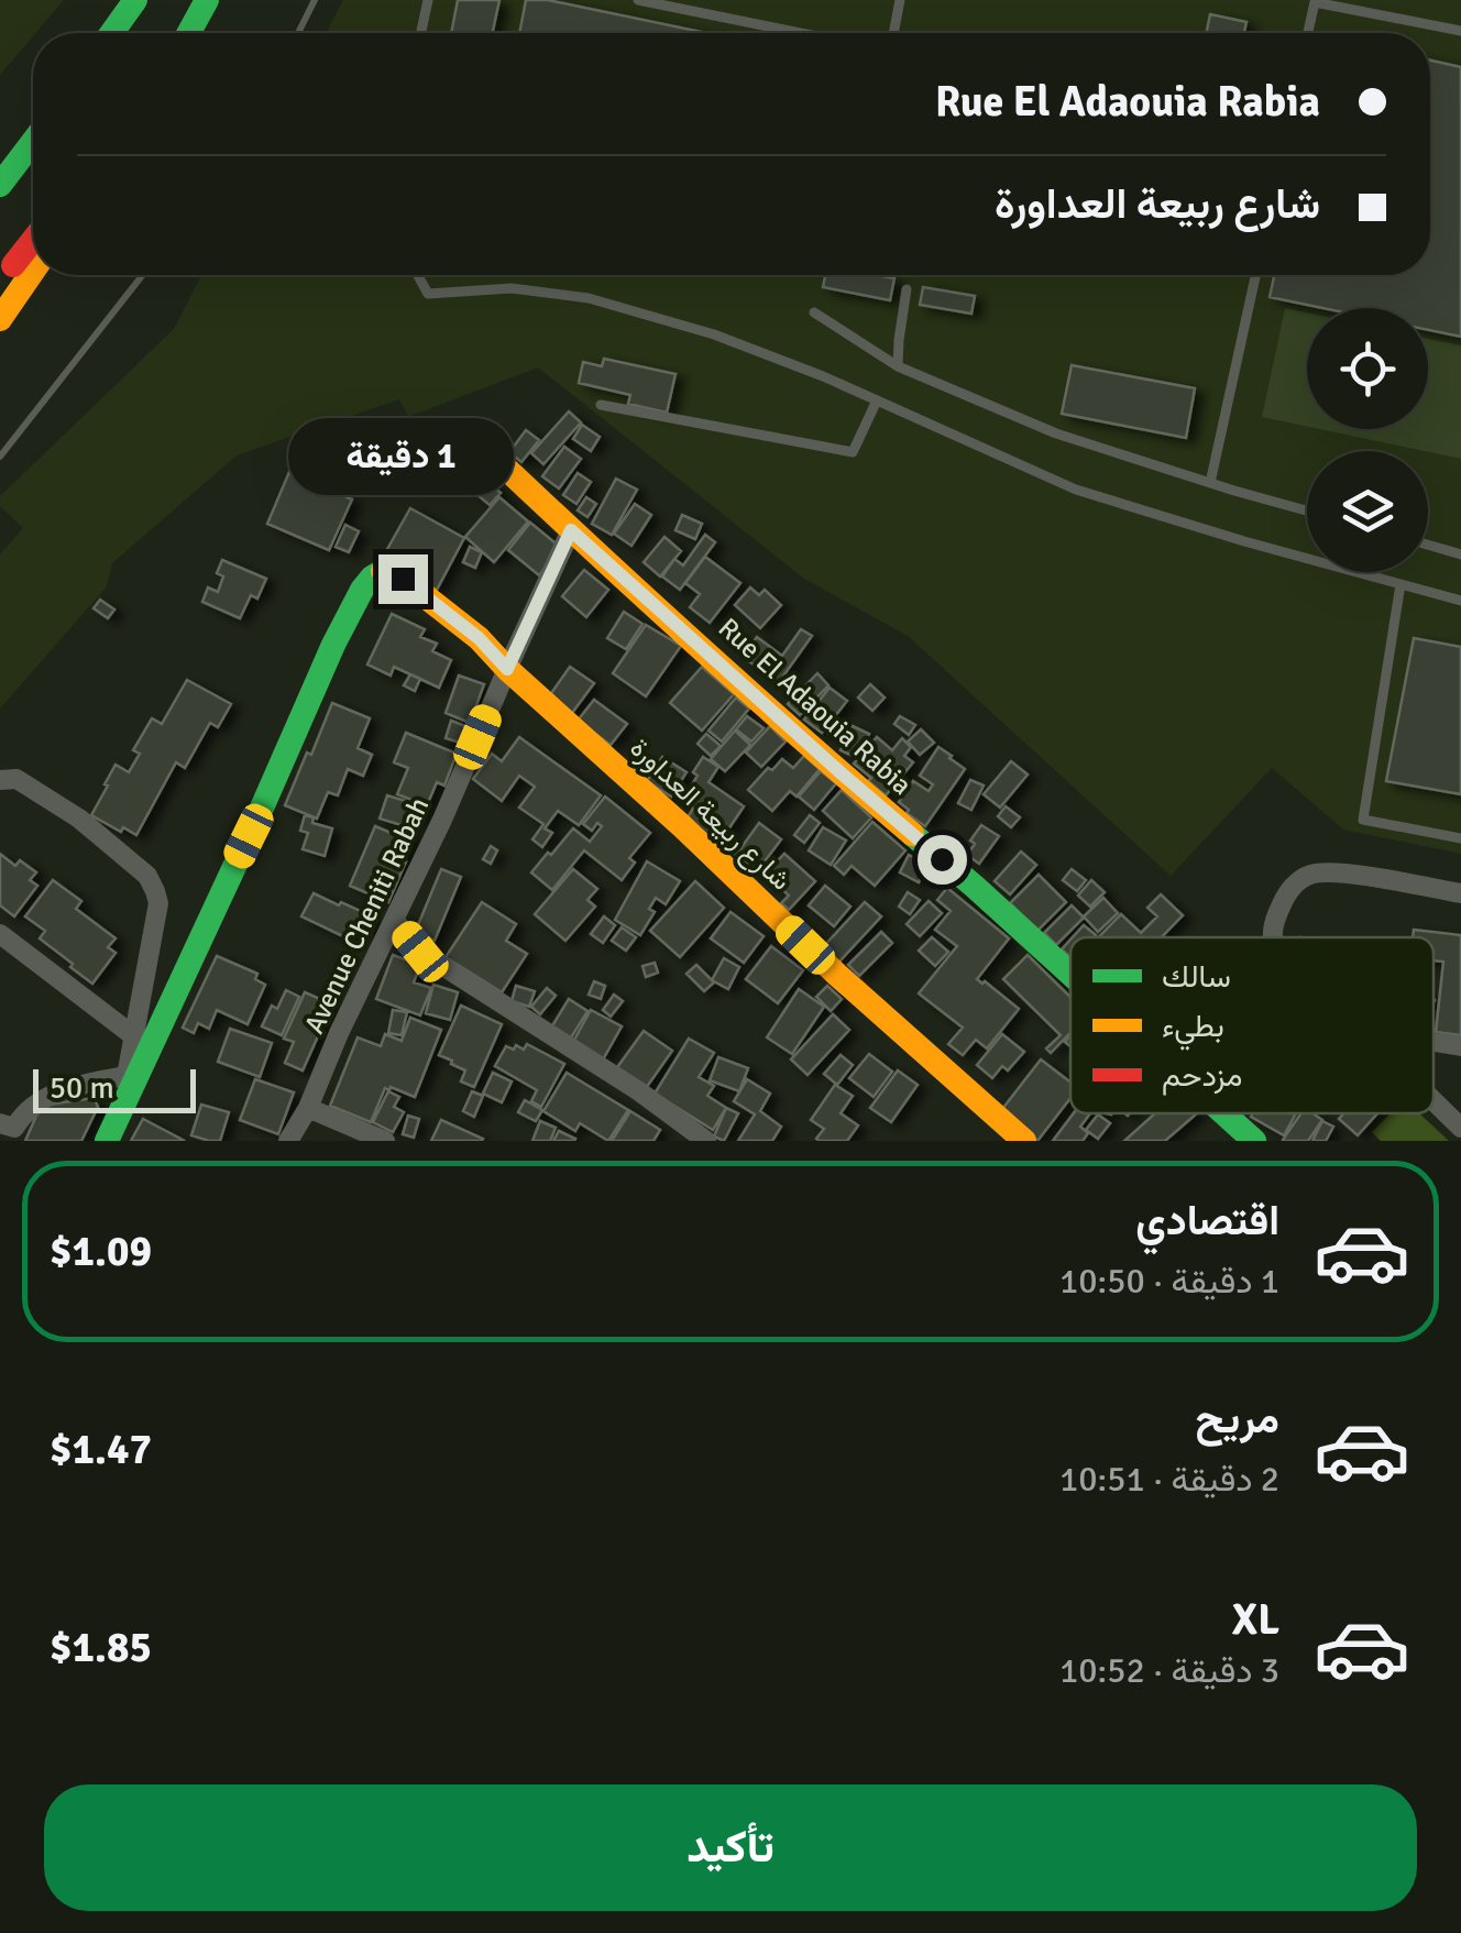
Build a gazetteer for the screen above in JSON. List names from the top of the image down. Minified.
{"streets":{"main road":["Rue El Adaouia Rabia","شارع ربيعة العداورة"],"street":["Avenue Cheniti Rabah"]},"crossings":[["Rue El Adaouia Rabia","Avenue Cheniti Rabah"],["شارع ربيعة العداورة","Avenue Cheniti Rabah"]],"legend":["سالك","بطيء","مزدحم"],"scale_bar":"50 m","page":{"banner":["Rue El Adaouia Rabia","شارع ربيعة العداورة"],"bubble":"1 دقيقة","scale":"50 m","list":[{"name":"اقتصادي","note":"1 دقيقة · 10:50","value":"$1.09"},{"name":"مريح","note":"2 دقيقة · 10:51","value":"$1.47"},{"name":"XL","note":"3 دقيقة · 10:52","value":"$1.85"}],"buttons":"تأكيد"}}
